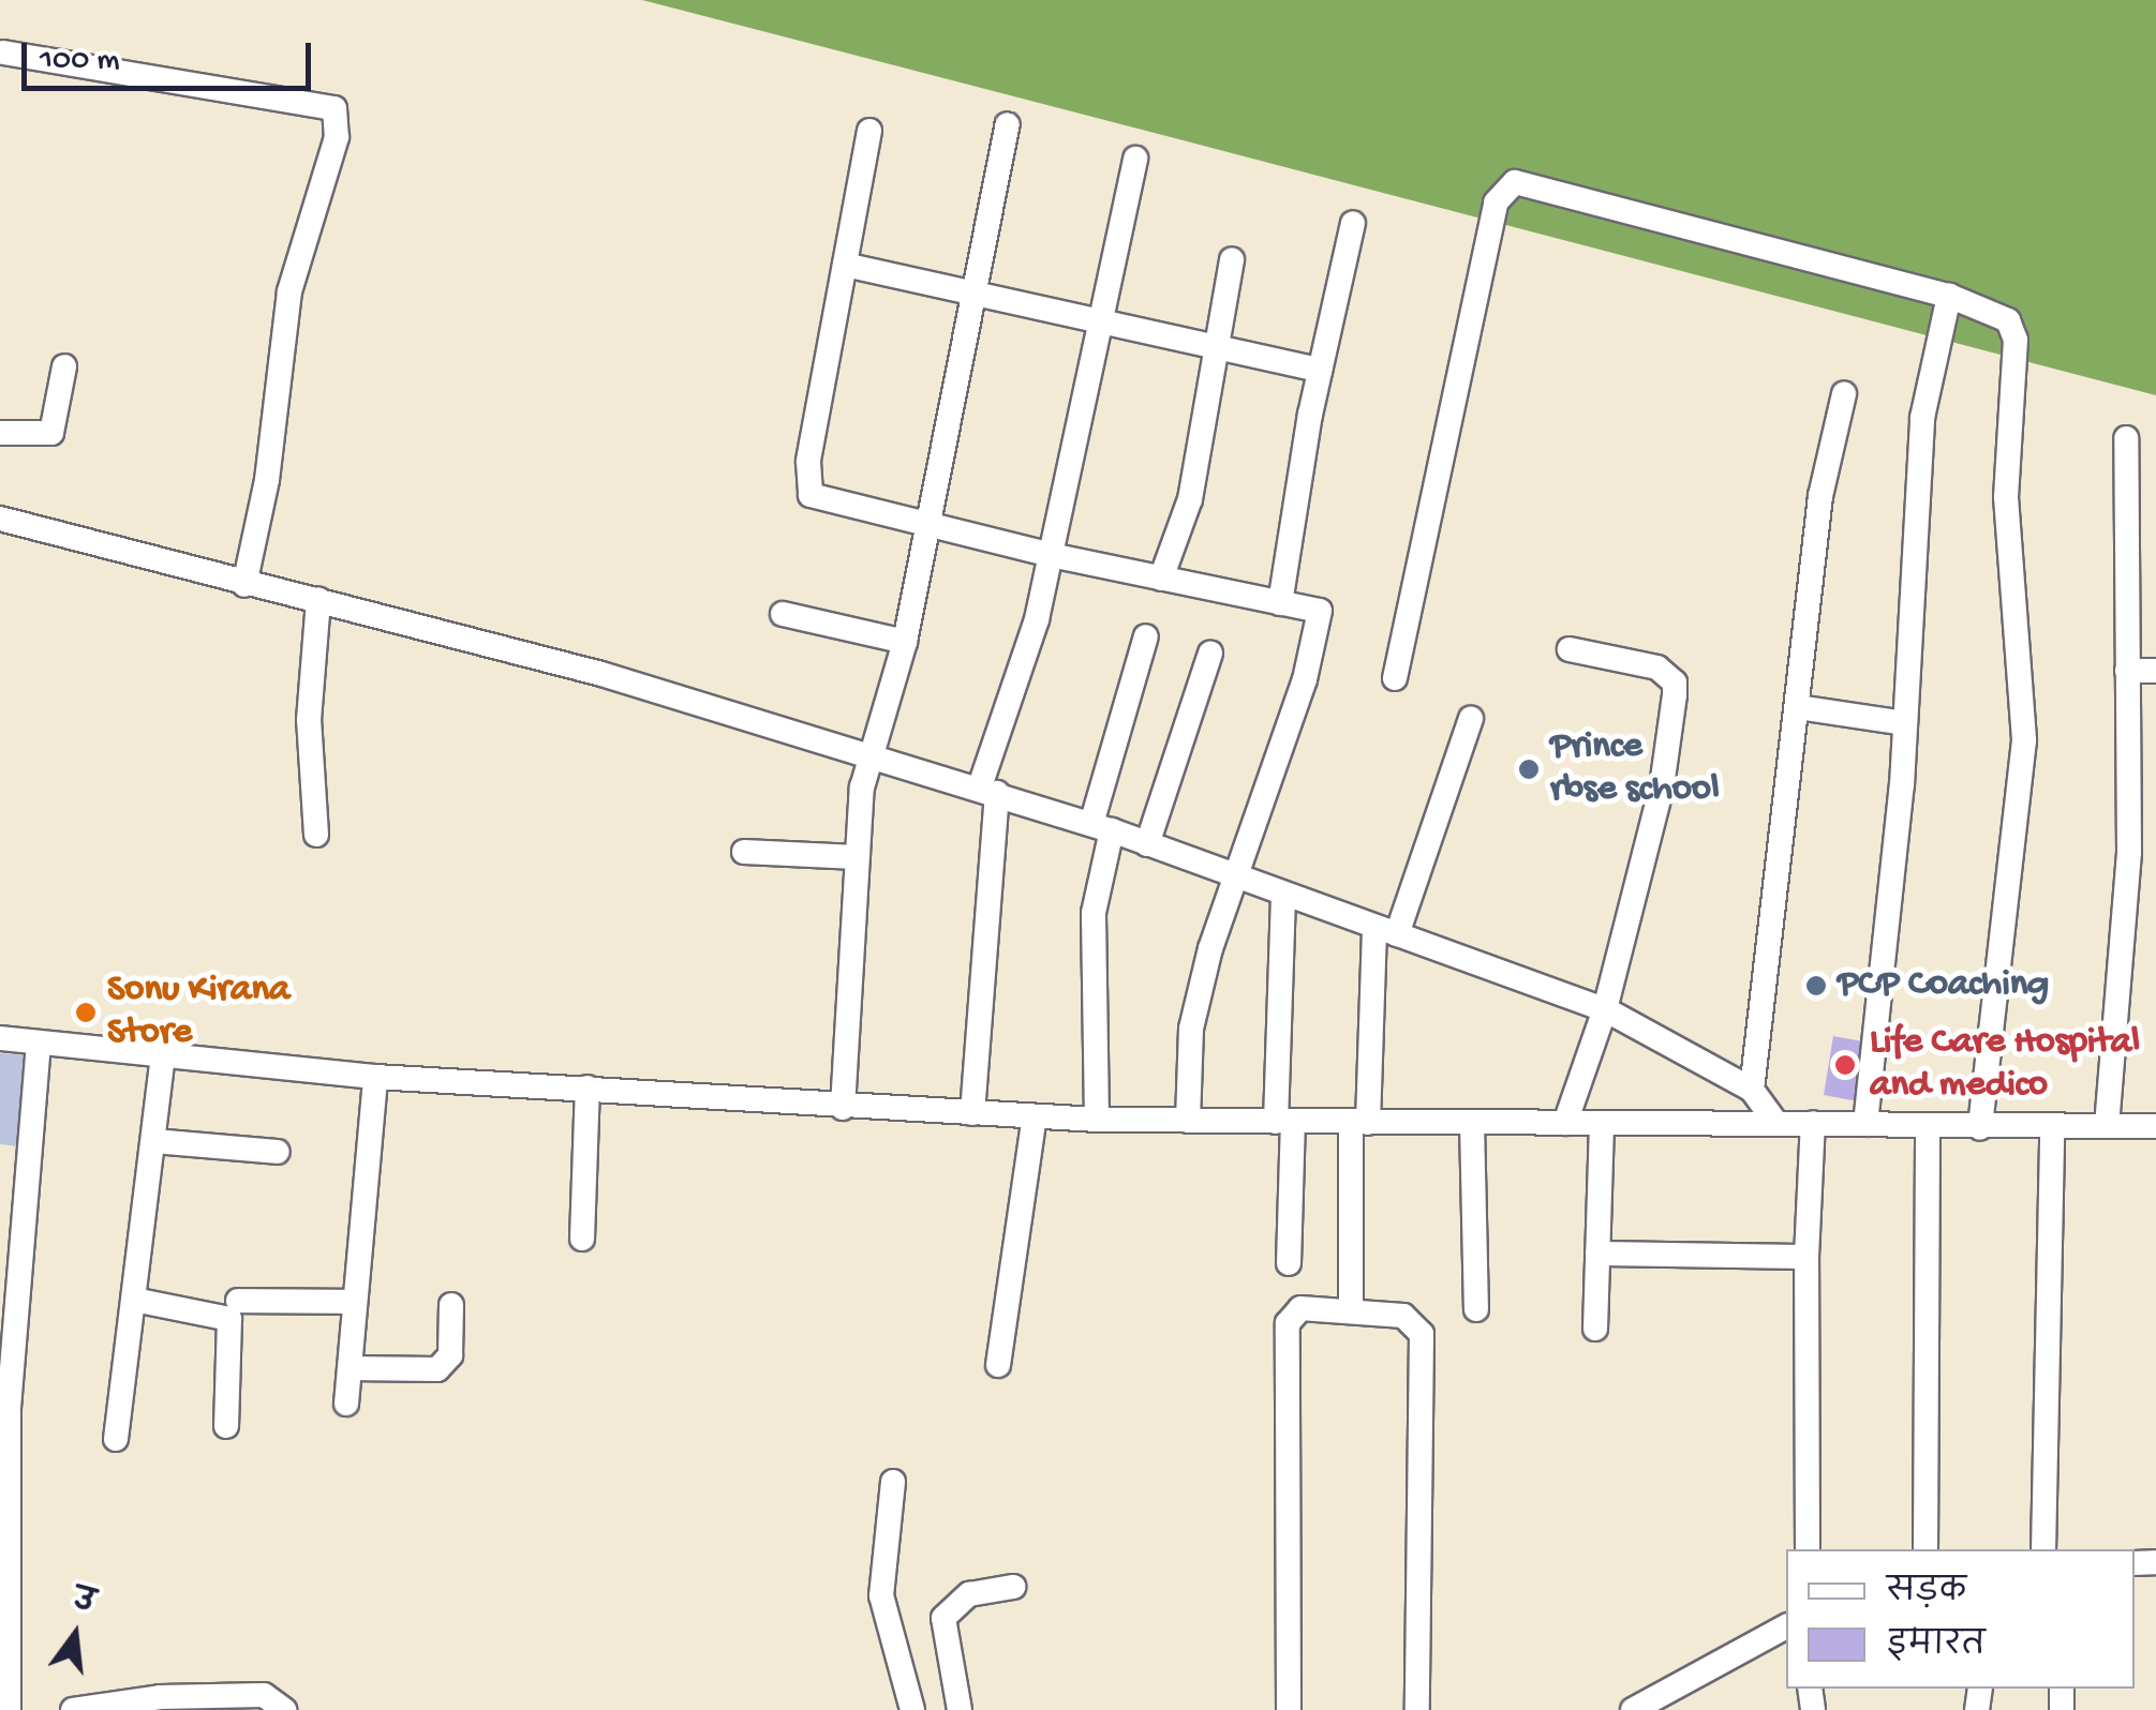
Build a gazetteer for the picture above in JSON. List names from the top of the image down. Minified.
{"places":["Prince rbse school","PCP Coaching","Sonu Kirana Store","Life Care Hospital and medico"],"legend":["सड़क","इमारत"],"scale_bar":"100 m","north":"top"}
